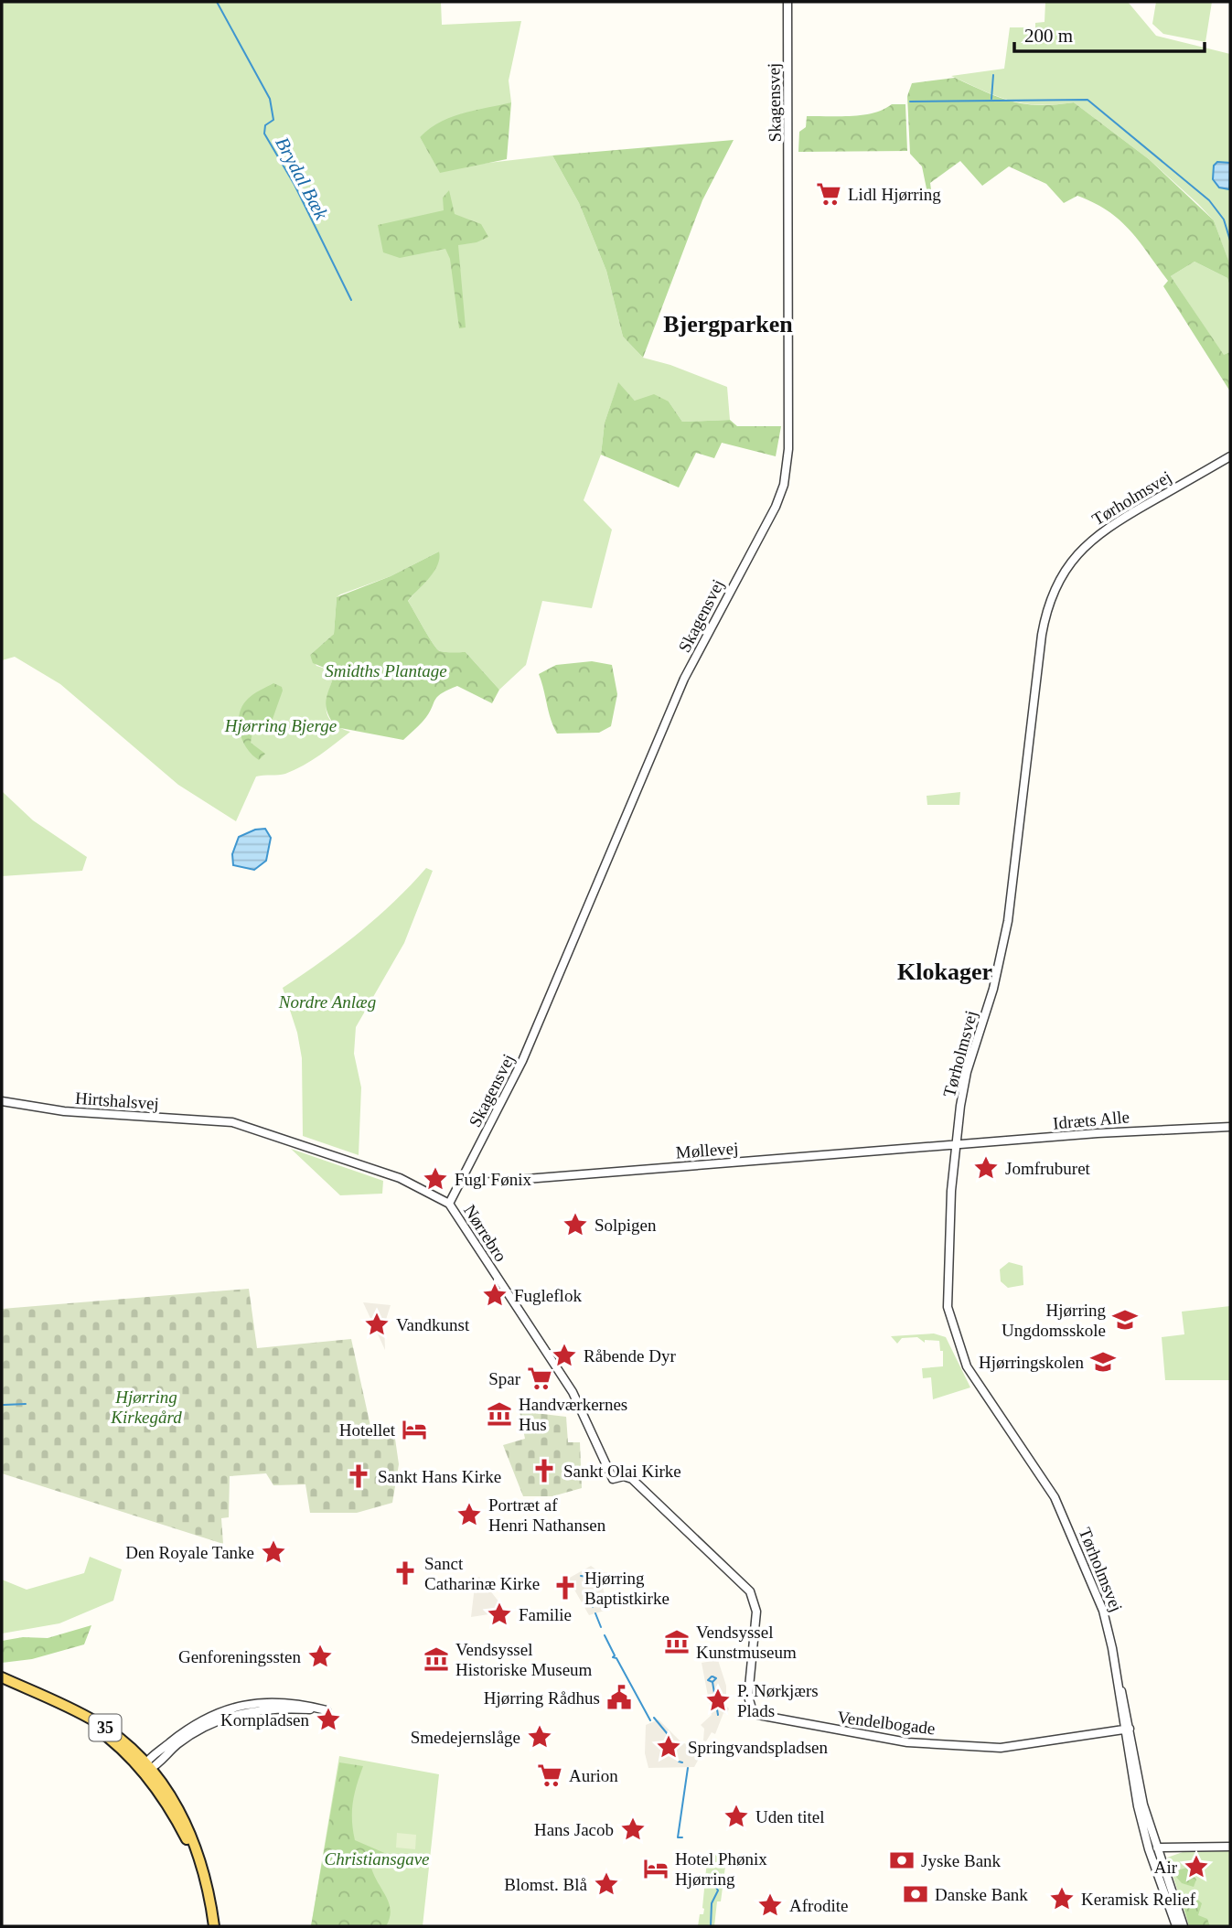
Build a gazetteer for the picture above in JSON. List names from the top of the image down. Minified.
{"streets":{"main road":["35"],"street":["Skagensvej","Tørholmsvej","Hirtshalsvej","Idræts Alle","Møllevej","Nørrebro","Vendelbogade"]},"crossings":[["Skagensvej","Møllevej"],["Skagensvej","Nørrebro"],["Tørholmsvej","Idræts Alle"],["Tørholmsvej","Møllevej"],["Tørholmsvej","Vendelbogade"],["Hirtshalsvej","Nørrebro"],["Idræts Alle","Møllevej"],["Nørrebro","Vendelbogade"]],"districts":["Bjergparken","Klokager"],"water":["Brydal Bæk"],"parks":["Smidths Plantage","Hjørring Bjerge","Nordre Anlæg","Hjørring Kirkegård","Christiansgave"],"places":{"supermarket":["Lidl Hjørring","Spar","Aurion"],"place":["Jomfruburet","Fugl Fønix","Solpigen","Fugleflok","Vandkunst","Råbende Dyr","Portræt af Henri Nathansen","Den Royale Tanke","Familie","Genforeningssten","P. Nørkjærs Plads","Kornpladsen","Smedejernslåge","Springvandspladsen","Uden titel","Hans Jacob","Air","Blomst. Blå","Keramisk Relief","Afrodite"],"school or university":["Hjørring Ungdomsskole","Hjørringskolen"],"museum":["Handværkernes Hus","Vendsyssel Kunstmuseum","Vendsyssel Historiske Museum"],"hotel":["Hotellet","Hotel Phønix Hjørring"],"church":["Sankt Olai Kirke","Sankt Hans Kirke","Sanct Catharinæ Kirke","Hjørring Baptistkirke"],"public building":["Hjørring Rådhus"],"bank":["Jyske Bank","Danske Bank"]},"scale_bar":"200 m"}
